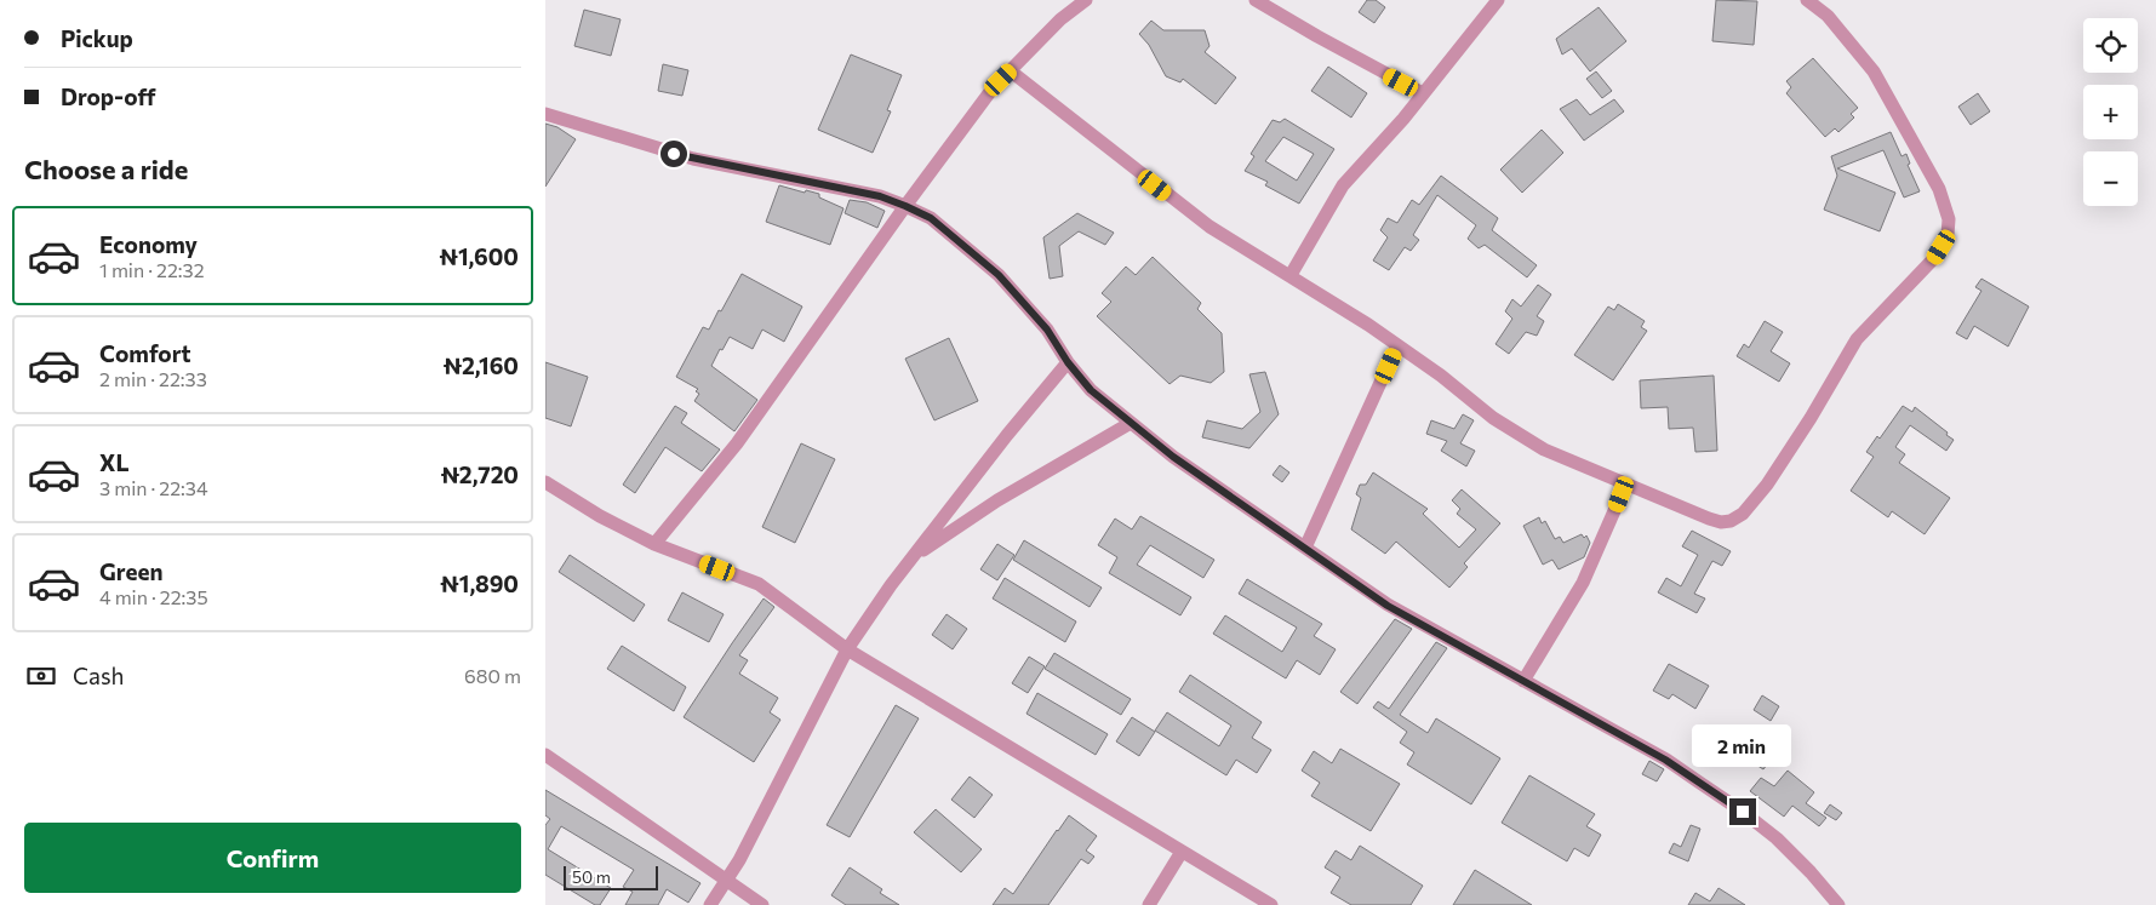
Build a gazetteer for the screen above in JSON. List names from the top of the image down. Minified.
{"scale_bar":"50 m","page":{"banner":["Pickup","Drop-off"],"map_buttons":["+","−"],"heading":"Choose a ride","list":[{"name":"Economy","note":"1 min · 22:32","value":"₦1,600"},{"name":"Comfort","note":"2 min · 22:33","value":"₦2,160"},{"name":"XL","note":"3 min · 22:34","value":"₦2,720"},{"name":"Green","note":"4 min · 22:35","value":"₦1,890"}],"pay":["Cash","680 m"],"bubble":"2 min","buttons":"Confirm","scale":"50 m"}}
